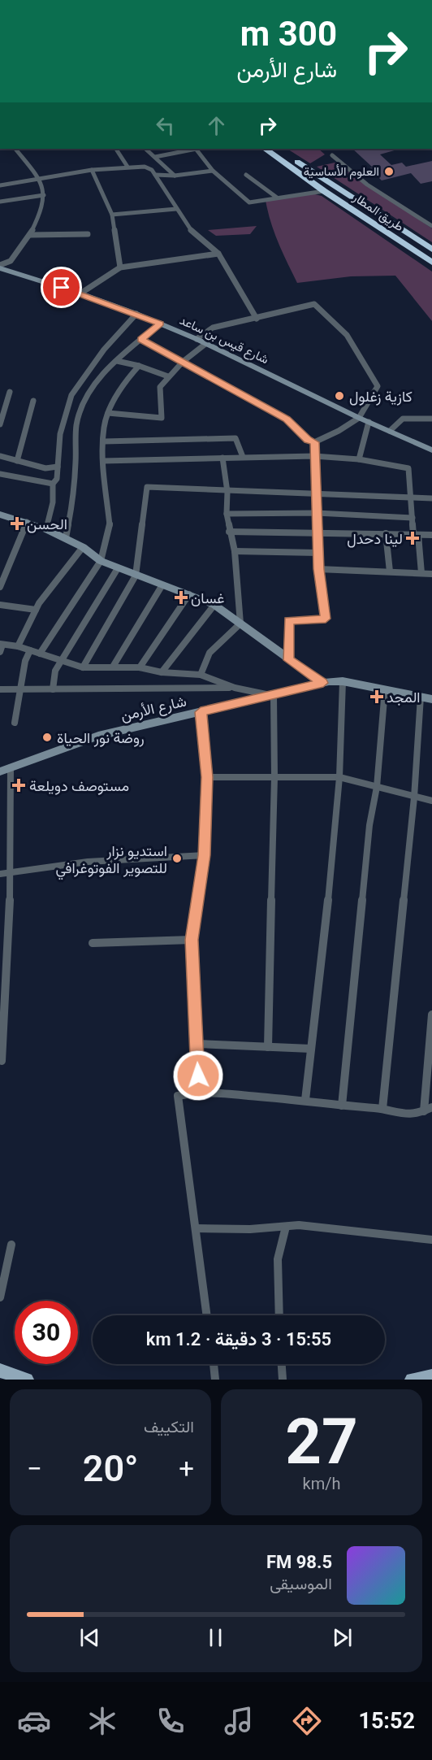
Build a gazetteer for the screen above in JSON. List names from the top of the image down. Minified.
{"streets":{"highway":["طريق المطار"],"main road":["شارع قيس بن ساعد","شارع الأرمن"]},"places":{"other":["العلوم الأساسية","كازية زغلول","روضة نور الحياة","استديو نزار للتصوير الفوتوغرافي"],"health":["الحسن","لينا دحدل","غسان","المجد","مستوصف دويلعة"]},"page":{"turn":["300 m","شارع الأرمن"],"limit":"30","trip":"15:55 · 3 دقيقة · 1.2 km","tile":[["27","km/h"],"التكييف"],"heat":["−","20°","+"],"song":["98.5 FM","الموسيقى"],"tabs":"15:52"}}
